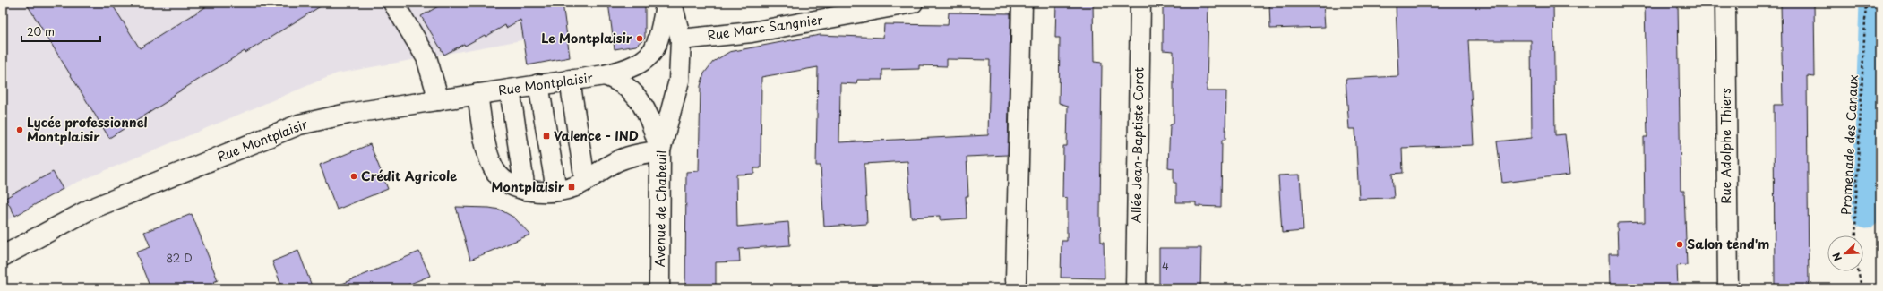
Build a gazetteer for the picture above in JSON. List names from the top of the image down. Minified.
{"streets":{"street":["Rue Marc Sangnier","Rue Montplaisir","Allée Jean-Baptiste Corot","Rue Adolphe Thiers","Avenue de Chabeuil"],"path":["Promenade des Canaux"]},"crossings":[["Rue Marc Sangnier","Avenue de Chabeuil"],["Rue Montplaisir","Avenue de Chabeuil"]],"places":{"other":["Le Montplaisir","Lycée professionnel Montplaisir","Crédit Agricole","Salon tend'm"],"transit":["Valence - IND","Montplaisir"]},"house_numbers":["82 D","4"],"scale_bar":"20 m","north":"bottom left"}
